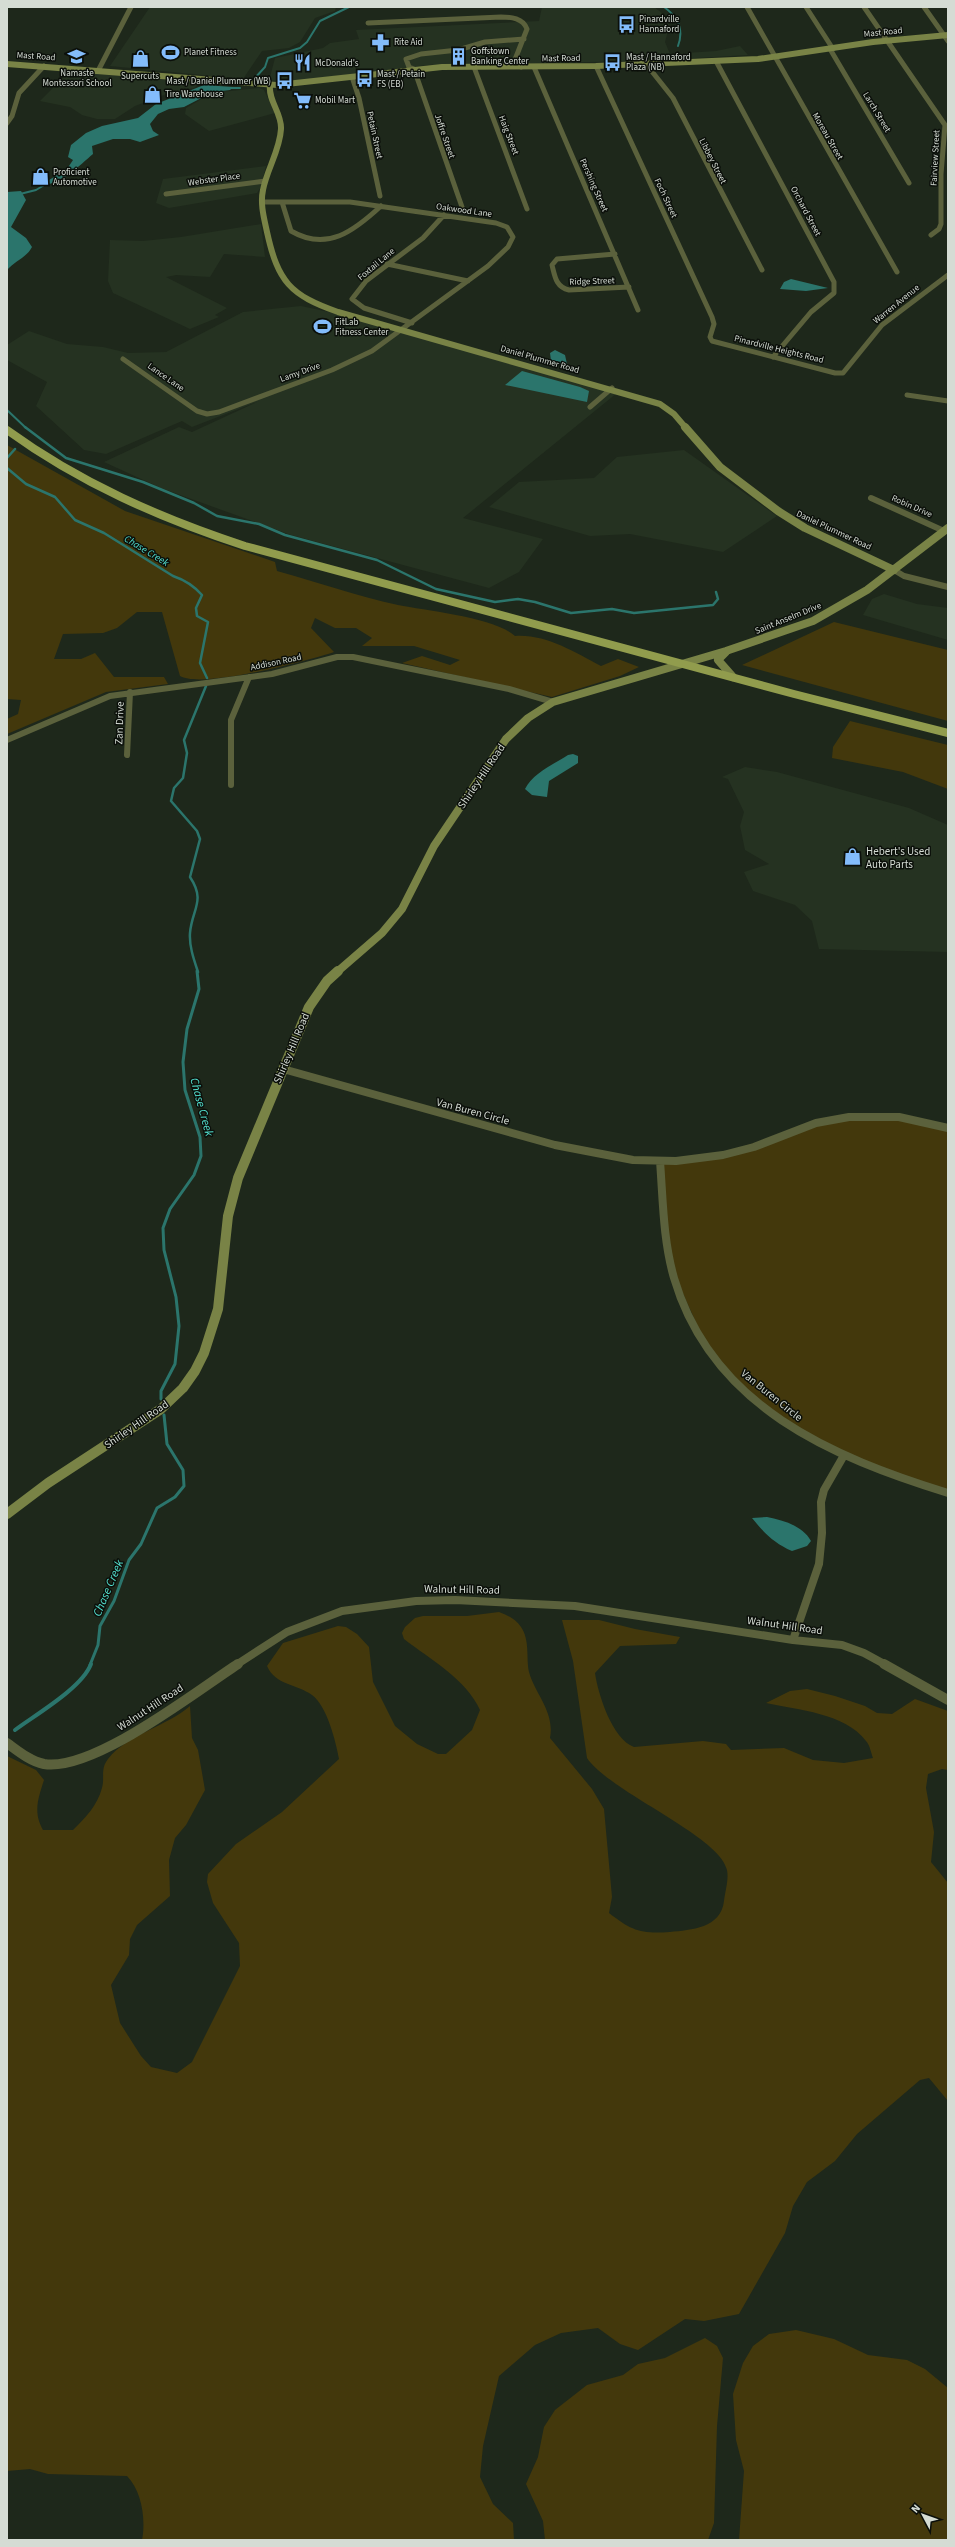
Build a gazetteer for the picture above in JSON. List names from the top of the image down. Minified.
{"streets":{"street":["Mast Road","Larch Street","Petain Street","Haig Street","Joffre Street","Moreau Street","Fairview Street","Libbey Street","Webster Place","Pershing Street","Foch Street","Oakwood Lane","Orchard Street","Foxtail Lane","Ridge Street","Warren Avenue","Pinardville Heights Road","Daniel Plummer Road","Lamy Drive","Lance Lane","Robin Drive","Saint Anselm Drive","Addison Road","Zan Drive","Shirley Hill Road","Van Buren Circle","Walnut Hill Road"]},"crossings":[["Mast Road","Larch Street"],["Mast Road","Petain Street"],["Mast Road","Haig Street"],["Mast Road","Joffre Street"],["Mast Road","Moreau Street"],["Mast Road","Fairview Street"],["Mast Road","Libbey Street"],["Mast Road","Pershing Street"],["Mast Road","Foch Street"],["Mast Road","Orchard Street"],["Mast Road","Daniel Plummer Road"],["Webster Place","Daniel Plummer Road"],["Pershing Street","Ridge Street"],["Foch Street","Pinardville Heights Road"],["Oakwood Lane","Foxtail Lane"],["Oakwood Lane","Daniel Plummer Road"],["Oakwood Lane","Lamy Drive"],["Orchard Street","Pinardville Heights Road"],["Warren Avenue","Pinardville Heights Road"],["Daniel Plummer Road","Lamy Drive"],["Daniel Plummer Road","Saint Anselm Drive"],["Lamy Drive","Lance Lane"],["Robin Drive","Saint Anselm Drive"],["Saint Anselm Drive","Shirley Hill Road"],["Addison Road","Zan Drive"],["Addison Road","Shirley Hill Road"],["Shirley Hill Road","Van Buren Circle"]],"water":["Chase Creek"],"places":{"bus stop":["Pinardville Hannaford","Mast / Hannaford Plaza (NB)","Mast / Petain FS (EB)","Mast / Daniel Plummer (WB)"],"pharmacy":["Rite Aid"],"sports":["Planet Fitness","FitLab Fitness Center"],"school or university":["Namaste Montessori School"],"building":["Goffstown Banking Center"],"shop":["Supercuts","Tire Warehouse","Proficient Automotive","Hebert's Used Auto Parts"],"restaurant":["McDonald's"],"supermarket":["Mobil Mart"]},"north":"top left"}
